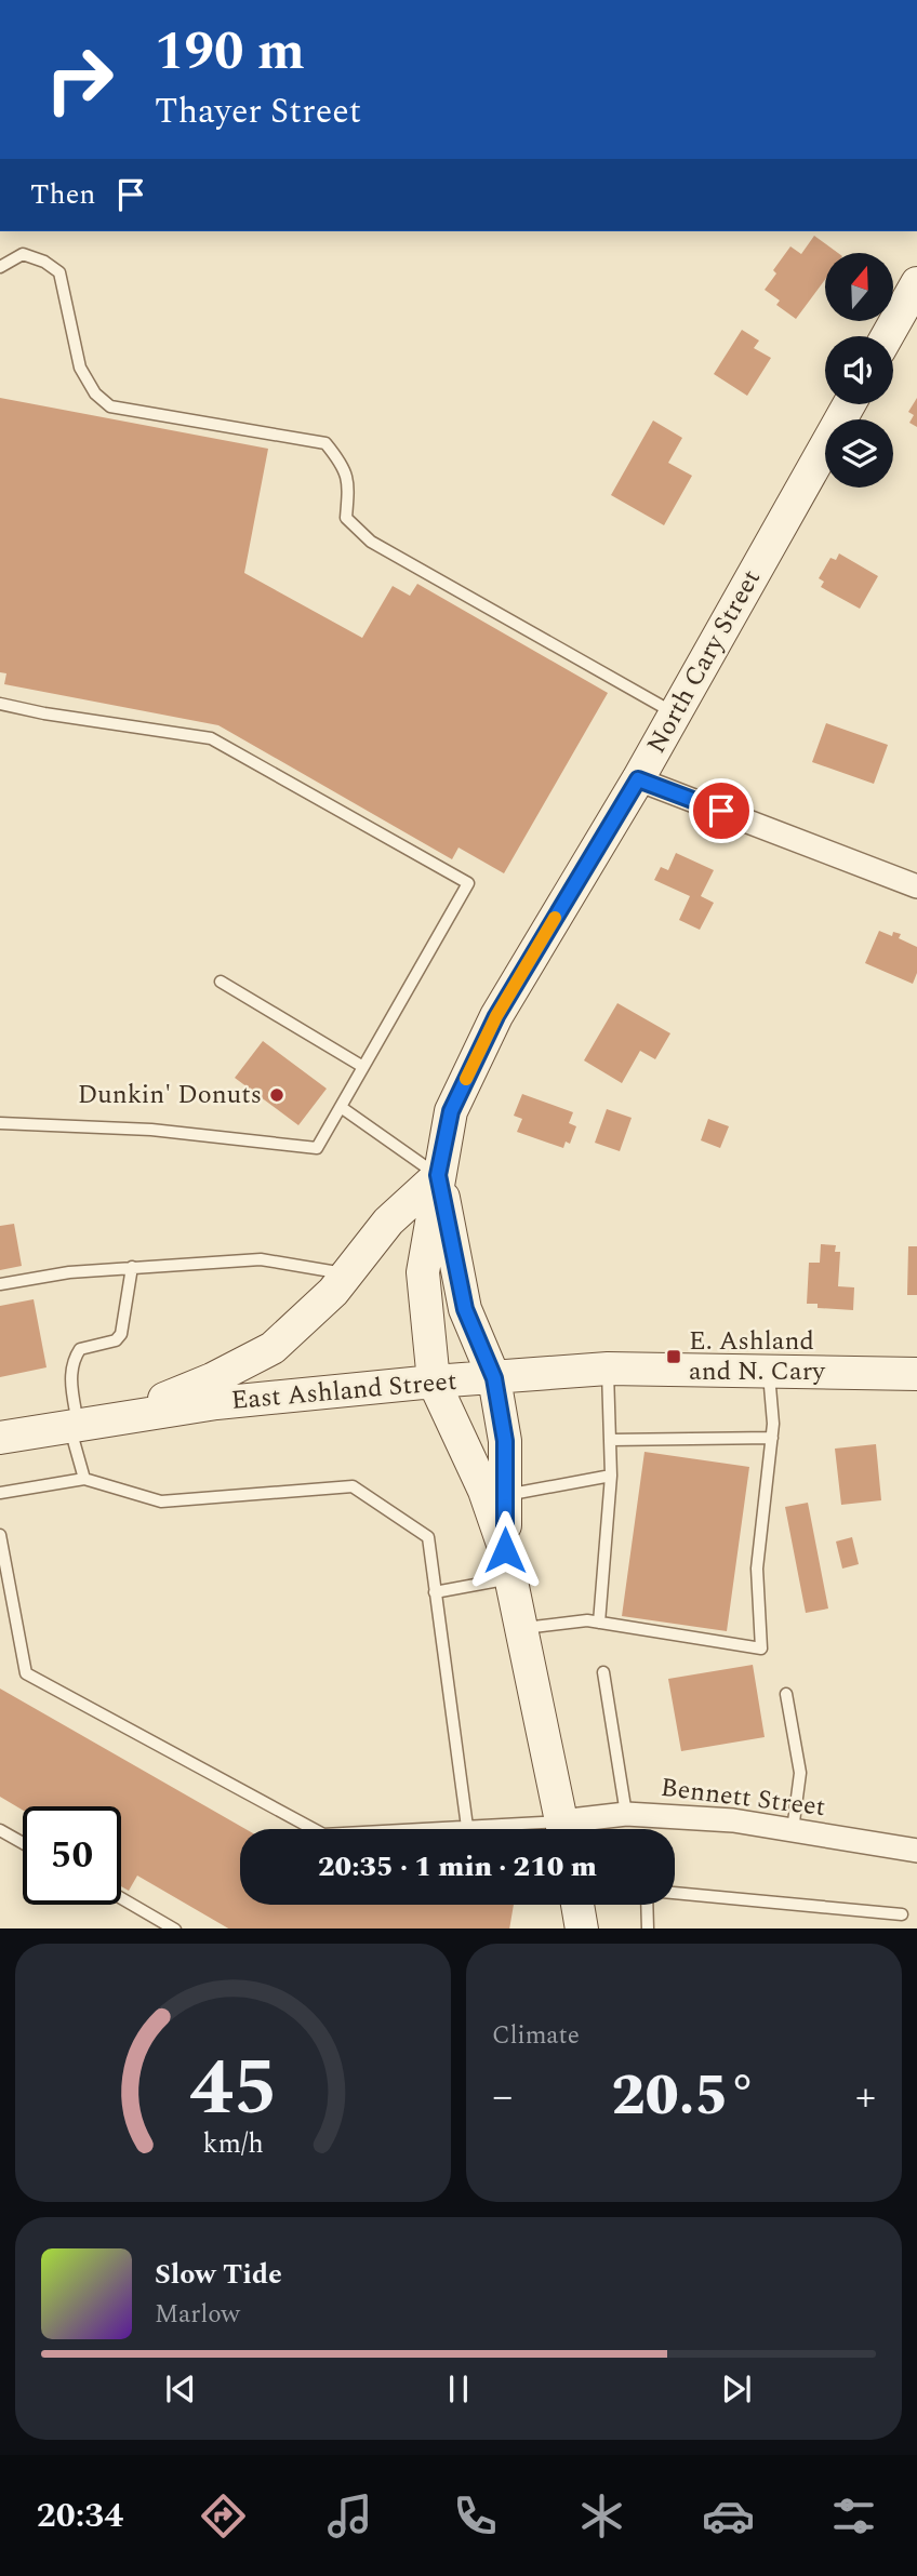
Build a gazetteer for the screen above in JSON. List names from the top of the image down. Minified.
{"streets":{"main road":["North Cary Street","East Ashland Street"],"street":["Bennett Street"]},"crossings":[["North Cary Street","East Ashland Street"]],"places":{"other":["Dunkin' Donuts"],"transit":["E. Ashland and N. Cary"]},"north":"top","page":{"turn":["190 m","Thayer Street"],"then":"Then","limit":"50","trip":"20:35 · 1 min · 210 m","tile":"Climate","heat":["−","20.5°","+"],"song":["Slow Tide","Marlow"],"tabs":"20:34","gauge":["45","km/h"]}}
